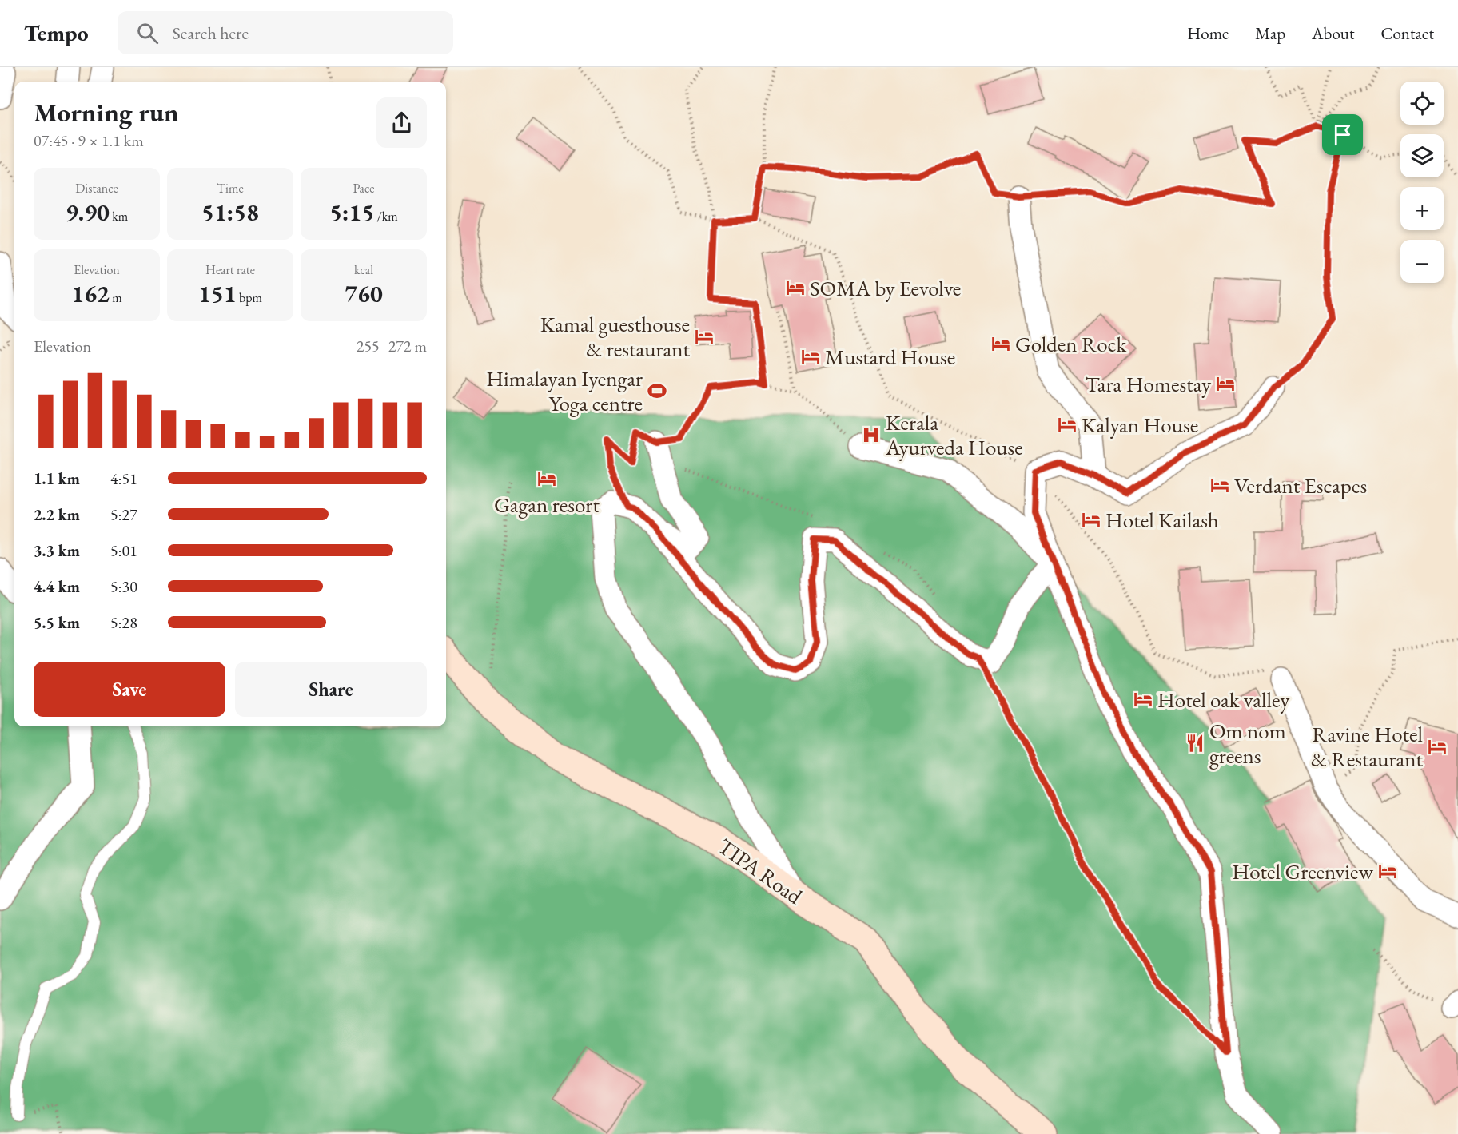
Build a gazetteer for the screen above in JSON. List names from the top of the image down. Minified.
{"streets":{"street":["TIPA Road"]},"places":{"hotel":["SOMA by Eevolve","Kamal guesthouse & restaurant","Golden Rock","Mustard House","Tara Homestay","Kalyan House","Gagan resort","Verdant Escapes","Hotel Kailash","Hotel oak valley","Ravine Hotel & Restaurant","Hotel Greenview"],"sports":["Himalayan Iyengar Yoga centre"],"hospital":["Kerala Ayurveda House"],"restaurant":["Om nom greens"]},"page":{"header":"Tempo","search":"Search here","nav":["Home","Map","About","Contact"],"map_buttons":["+","−"],"heading":["Morning run","07:45 · 9 × 1.1 km"],"stats":[["Distance","9.90 km"],["Time","51:58"],["Pace","5:15 /km"],["Elevation","162 m"],["Heart rate","151 bpm"],["kcal","760"]],"chart":["Elevation","255–272 m"],"list":[{"name":"1.1 km","note":"4:51"},{"name":"2.2 km","note":"5:27"},{"name":"3.3 km","note":"5:01"},{"name":"4.4 km","note":"5:30"},{"name":"5.5 km","note":"5:28"}],"buttons":["Save","Share"]}}
